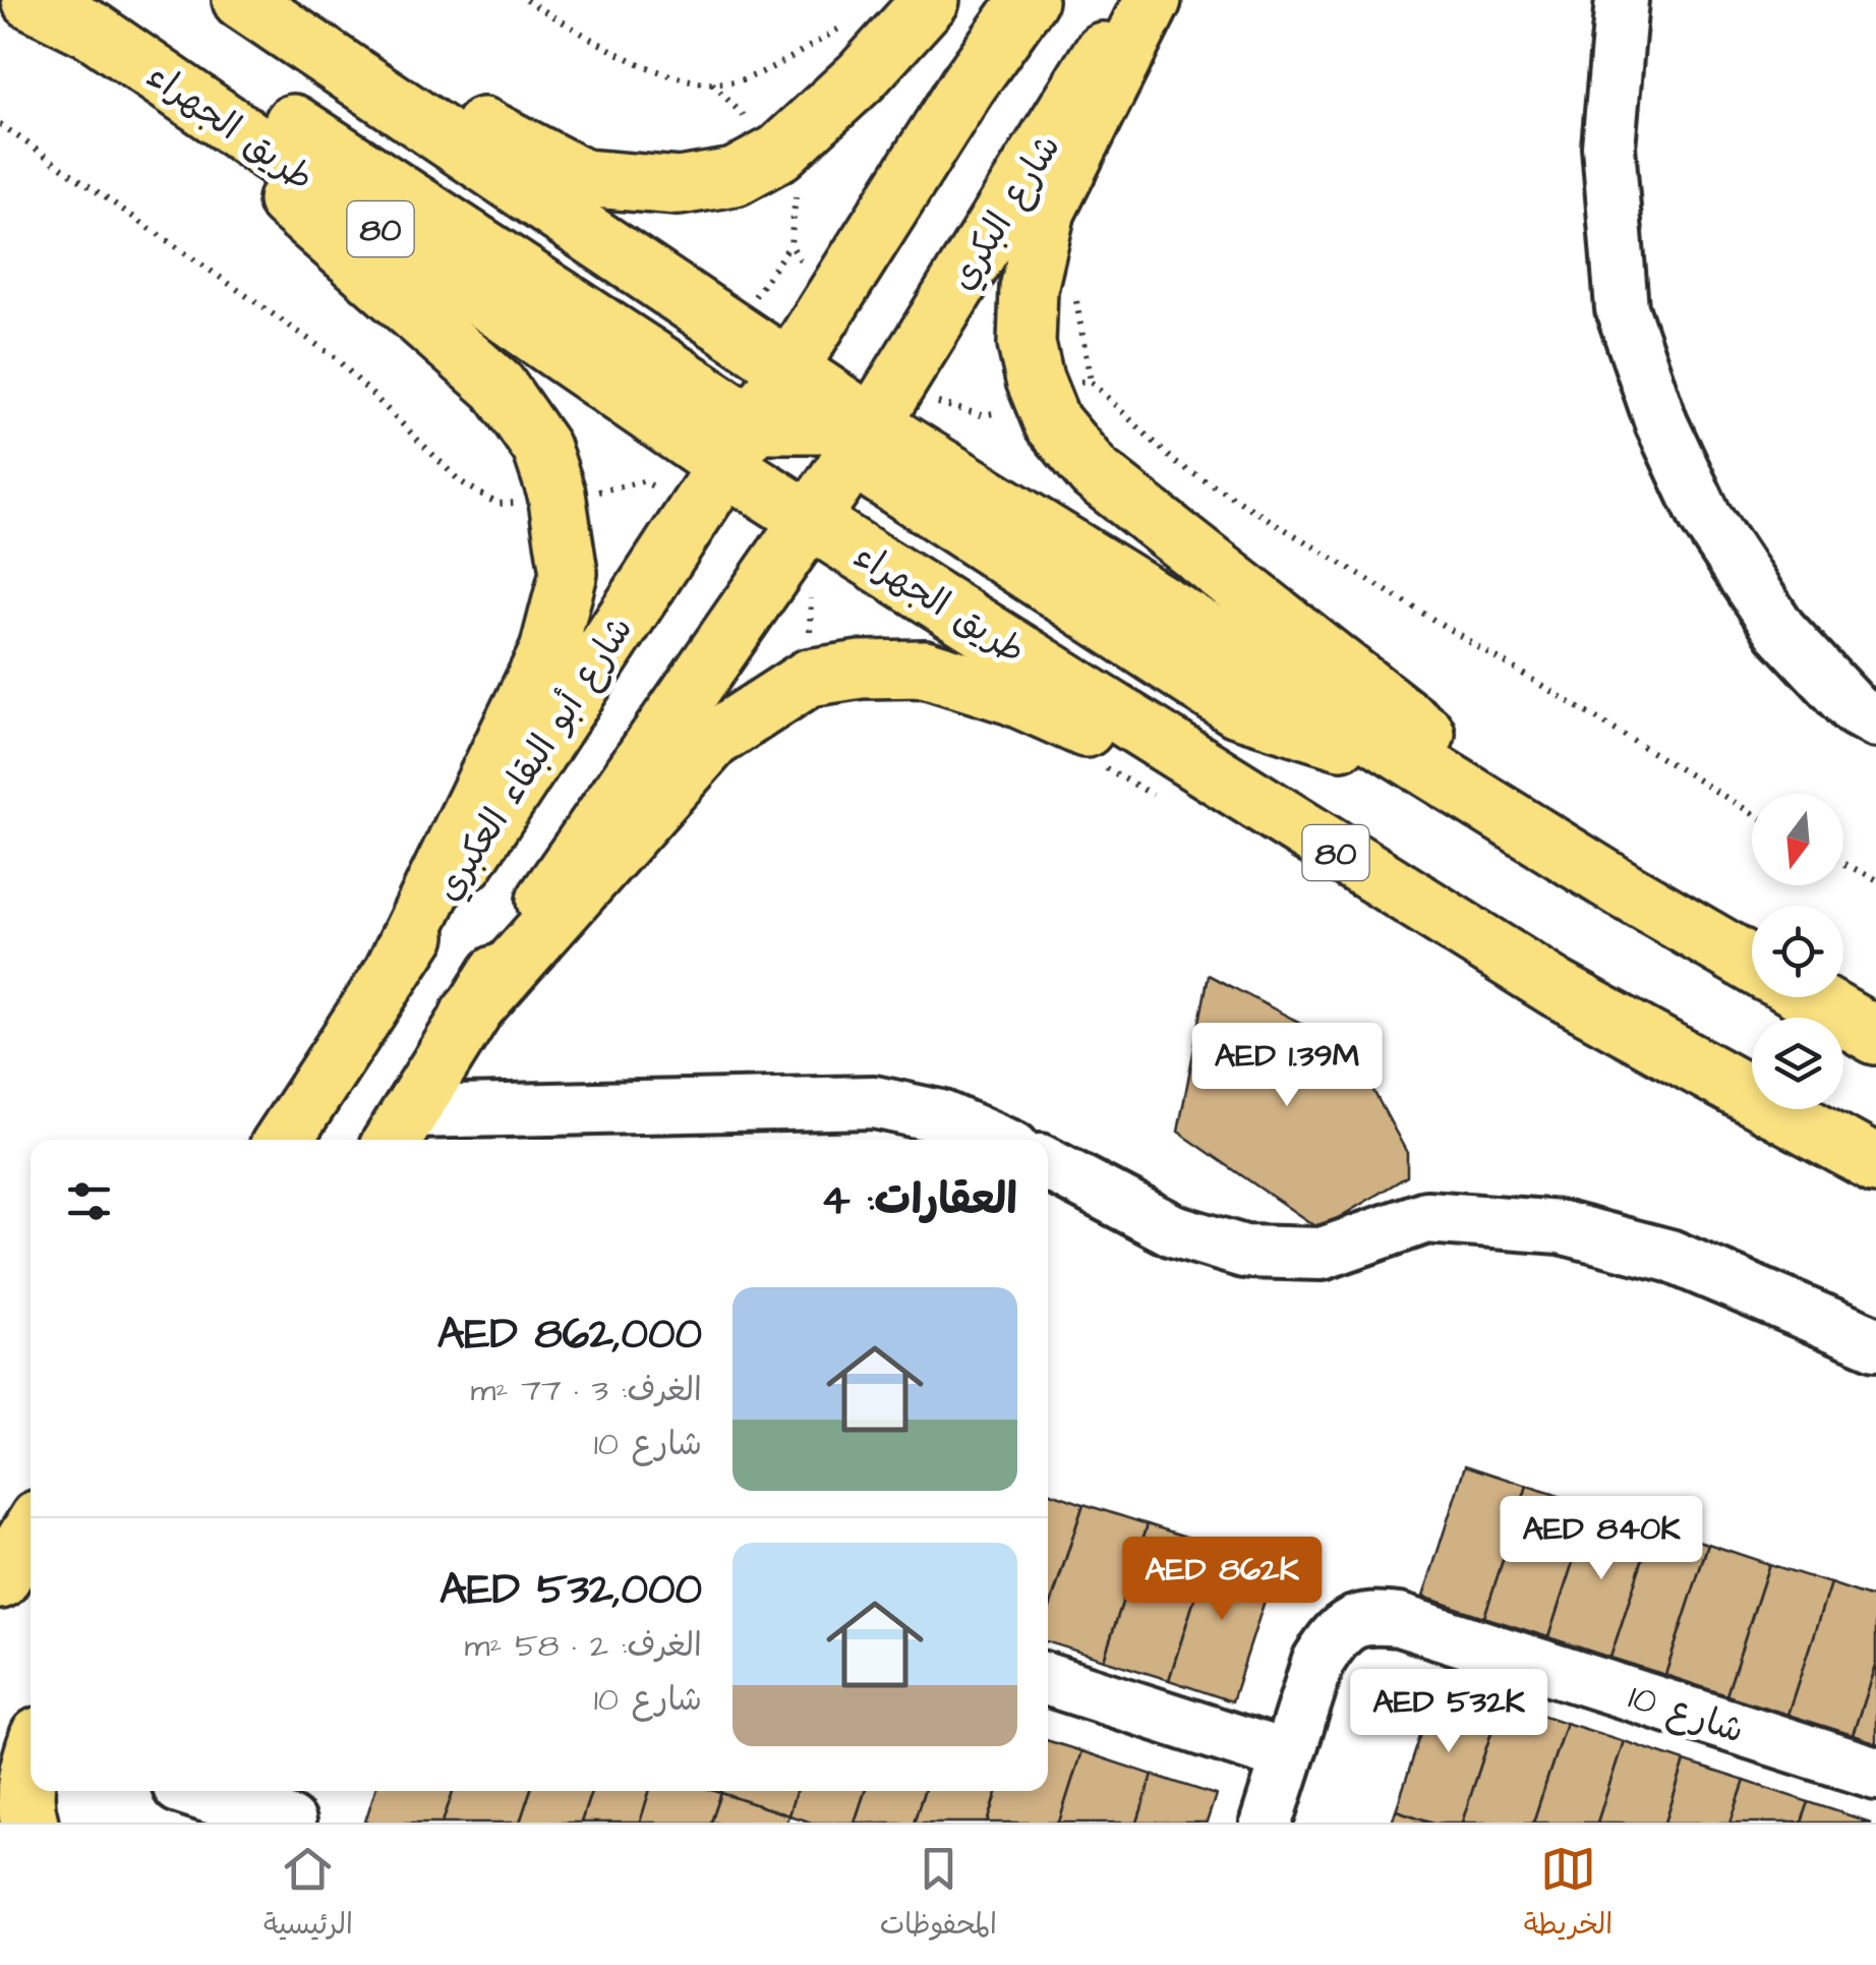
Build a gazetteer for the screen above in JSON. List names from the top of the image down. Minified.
{"streets":{"main road":["طريق الجهراء","شارع البكري","80","شارع أبو البقاء العكبري"],"street":["شارع 10"]},"crossings":[["طريق الجهراء","شارع أبو البقاء العكبري"]],"north":"bottom","page":{"price":["AED 1.39M","AED 840K","AED 862K","AED 532K"],"heading":"العقارات: 4","list":[{"name":"AED 862,000","note":"الغرف: 3 · 77 m² · شارع 10"},{"name":"AED 532,000","note":"الغرف: 2 · 58 m² · شارع 10"}],"tabs":["الخريطة","المحفوظات","الرئيسية"]}}
